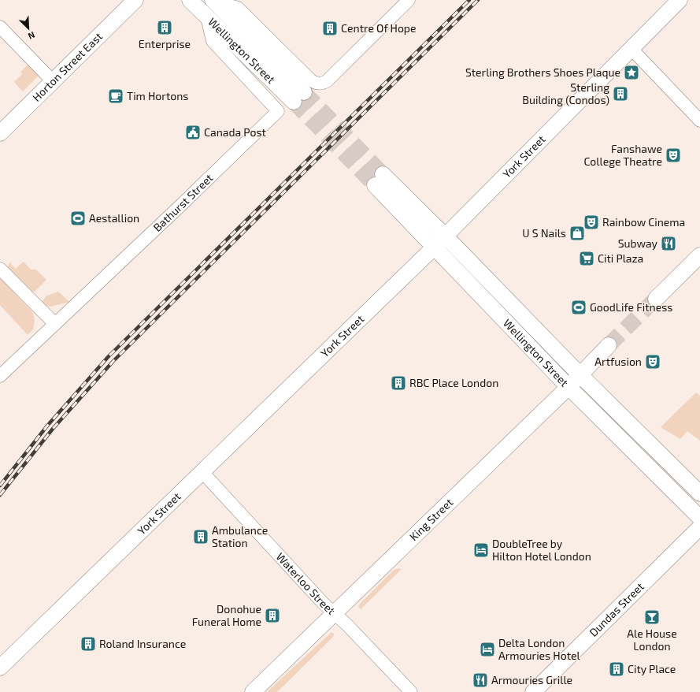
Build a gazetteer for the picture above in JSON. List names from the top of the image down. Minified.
{"streets":{"main road":["Wellington Street","Horton Street East","York Street","King Street","Dundas Street"],"street":["Bathurst Street","Waterloo Street"]},"crossings":[["Wellington Street","York Street"],["Wellington Street","Bathurst Street"],["Wellington Street","King Street"],["York Street","Waterloo Street"],["King Street","Waterloo Street"]],"places":{"building":["Enterprise","Centre Of Hope","Sterling Building (Condos)","RBC Place London","Ambulance Station","Donohue Funeral Home","Roland Insurance","City Place"],"place":["Sterling Brothers Shoes Plaque"],"cafe":["Tim Hortons"],"public building":["Canada Post"],"theatre":["Fanshawe College Theatre","Rainbow Cinema","Artfusion"],"sports":["Aestallion","GoodLife Fitness"],"shop":["U S Nails"],"restaurant":["Subway","Armouries Grille"],"supermarket":["Citi Plaza"],"hotel":["DoubleTree by Hilton Hotel London","Delta London Armouries Hotel"],"bar":["Ale House London"]},"north":"bottom right"}
